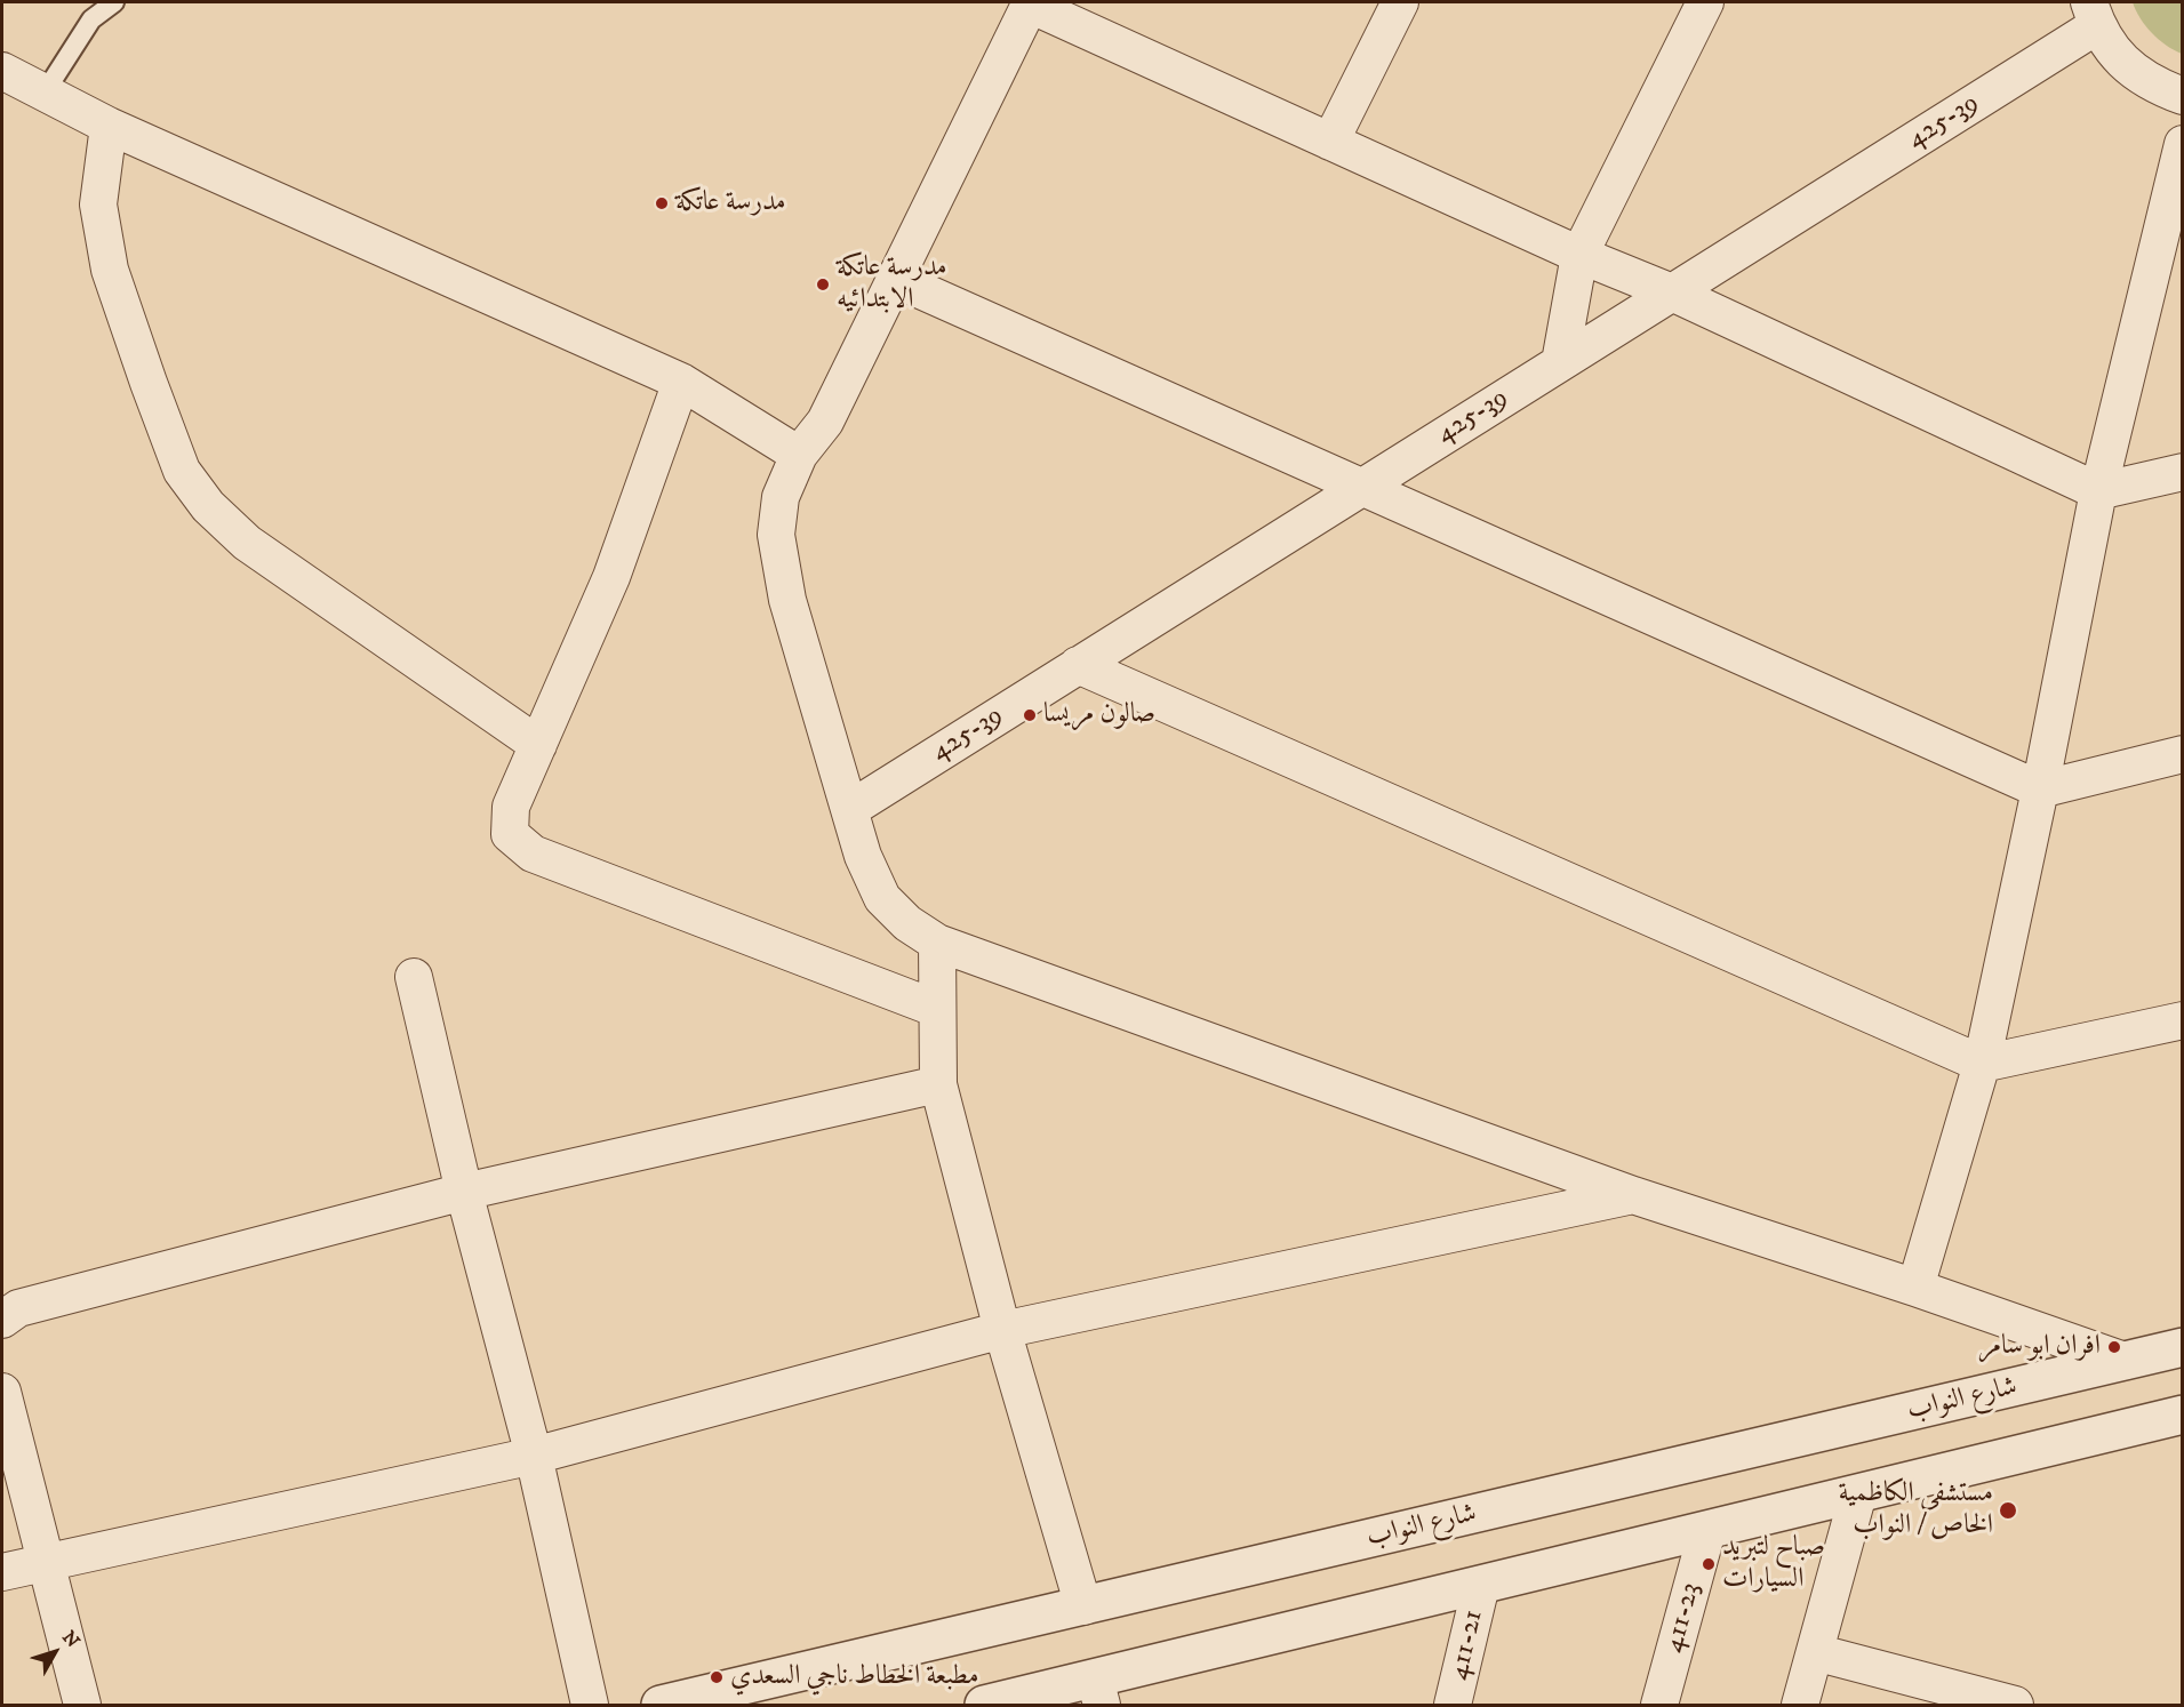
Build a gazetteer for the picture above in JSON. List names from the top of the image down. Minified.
{"streets":{"street":["425-39","شارع النواب","411-23","411-21"]},"places":["مدرسة عاتكة","مدرسة عاتكة الابتدائيه","صالون مريسا","افران ابو سامر","مستشفى الكاظمية الخاص / النواب","صباح لتبريد السيارات","مطبعة الخطاط ناجي السعدي"],"north":"top right"}
